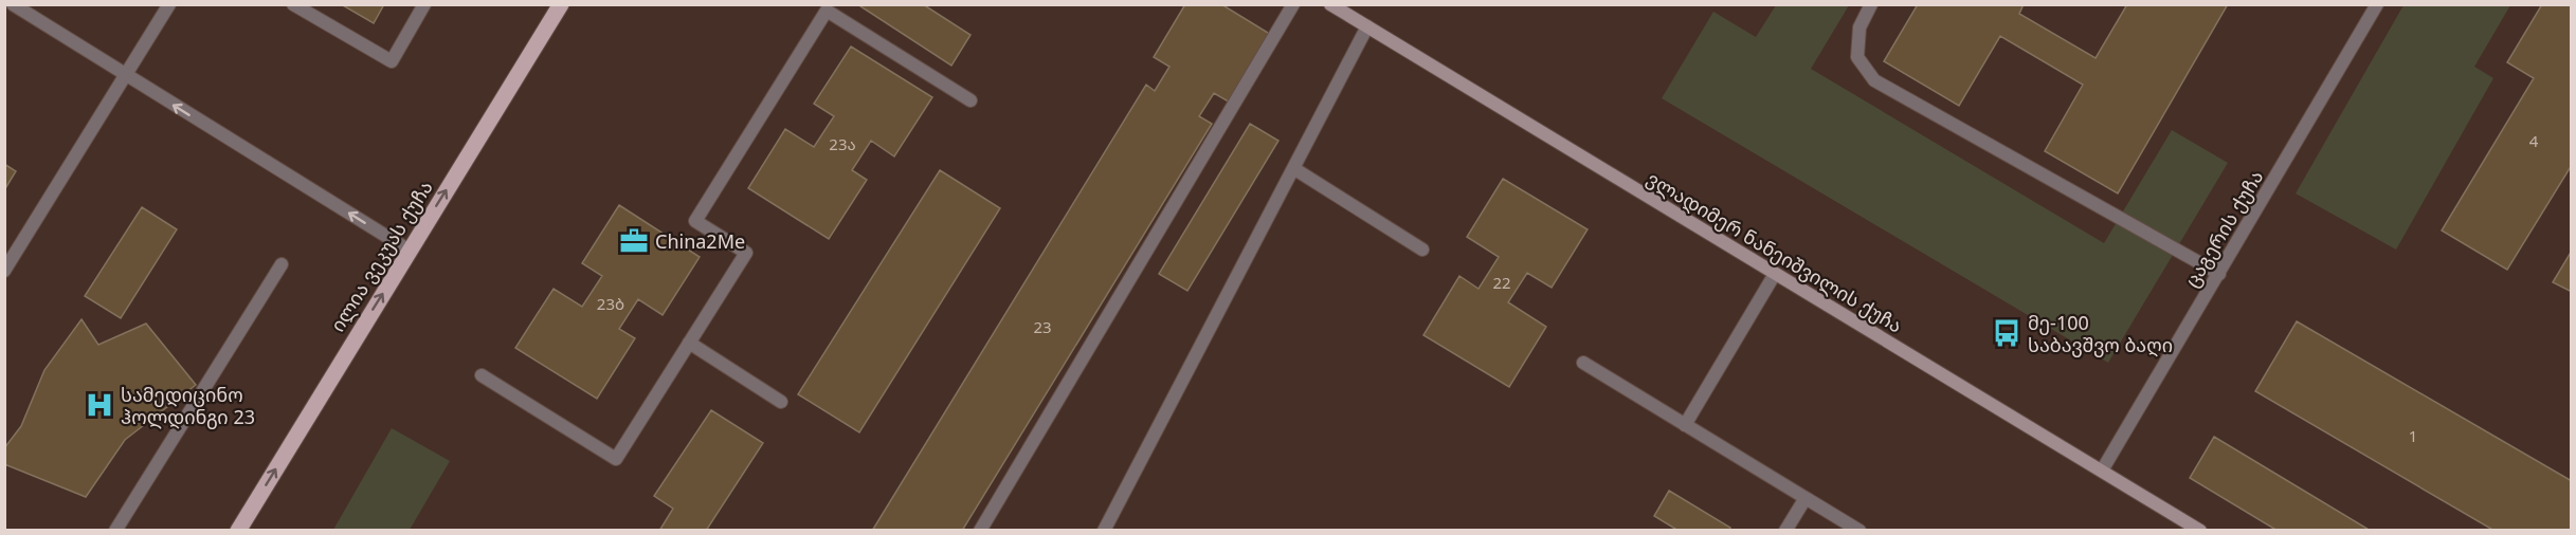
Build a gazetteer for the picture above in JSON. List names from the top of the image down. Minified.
{"streets":{"main road":["ილია ვეკუას ქუჩა"],"street":["ცაგერის ქუჩა","ვლადიმერ ნანეიშვილის ქუჩა"]},"crossings":[["ცაგერის ქუჩა","ვლადიმერ ნანეიშვილის ქუჩა"]],"one_way":["ილია ვეკუას ქუჩა"],"places":{"office":["China2Me"],"bus stop":["მე-100 საბავშვო ბაღი"],"hospital":["სამედიცინო ჰოლდინგი 23"]},"house_numbers":["4","23ა","22","23ბ","23","1"]}
